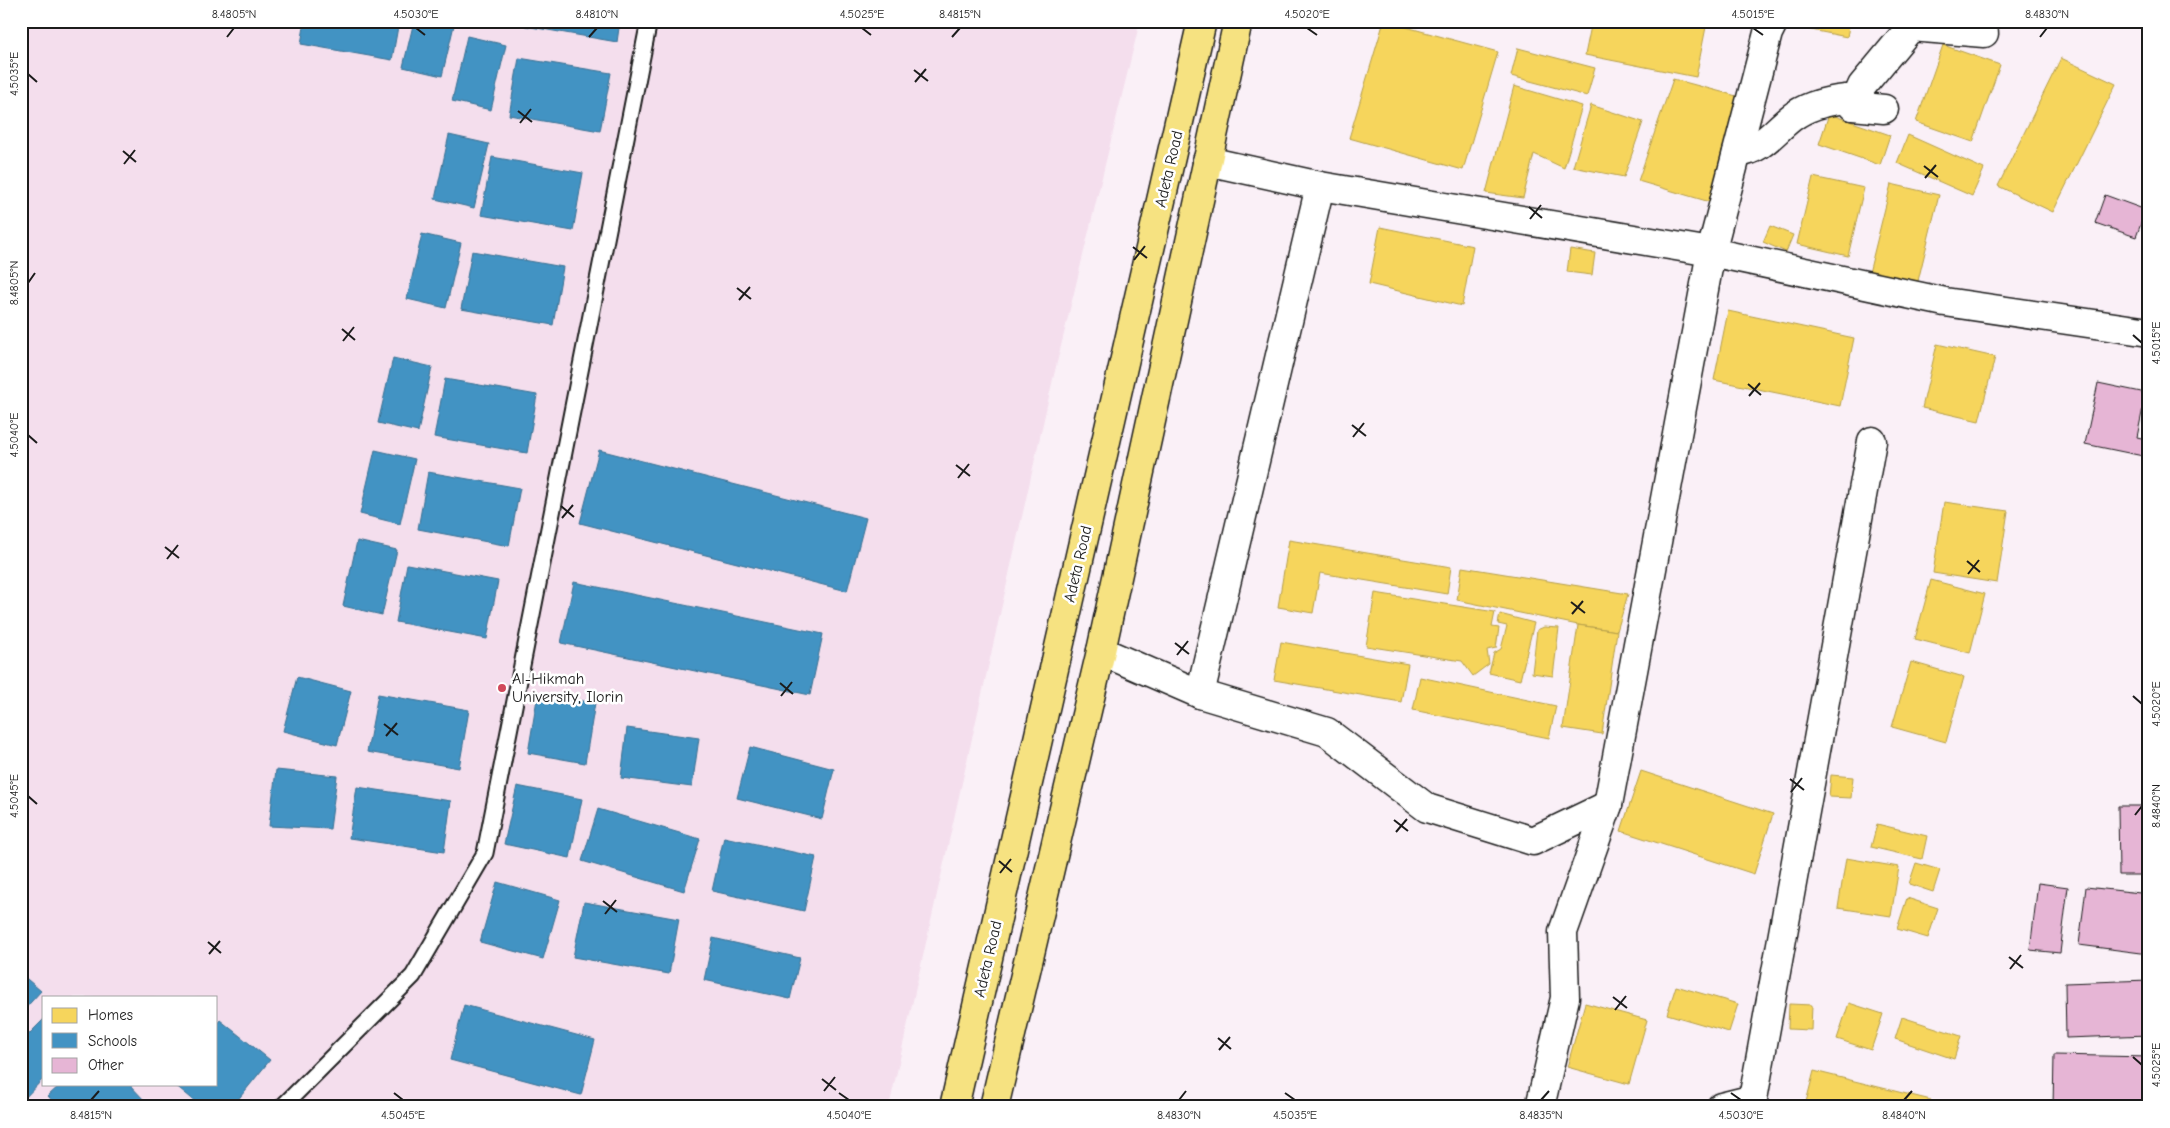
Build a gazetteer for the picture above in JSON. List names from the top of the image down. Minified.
{"streets":{"main road":["Adeta Road"]},"places":["Al-Hikmah University, Ilorin"],"legend":["Homes","Schools","Other"],"coordinates":["8.4805°N","4.5030°E","8.4810°N","4.5025°E","8.4815°N","4.5020°E","4.5015°E","8.4830°N","4.5035°E","4.5040°E","4.5045°E","8.4840°N","8.4835°N"]}
